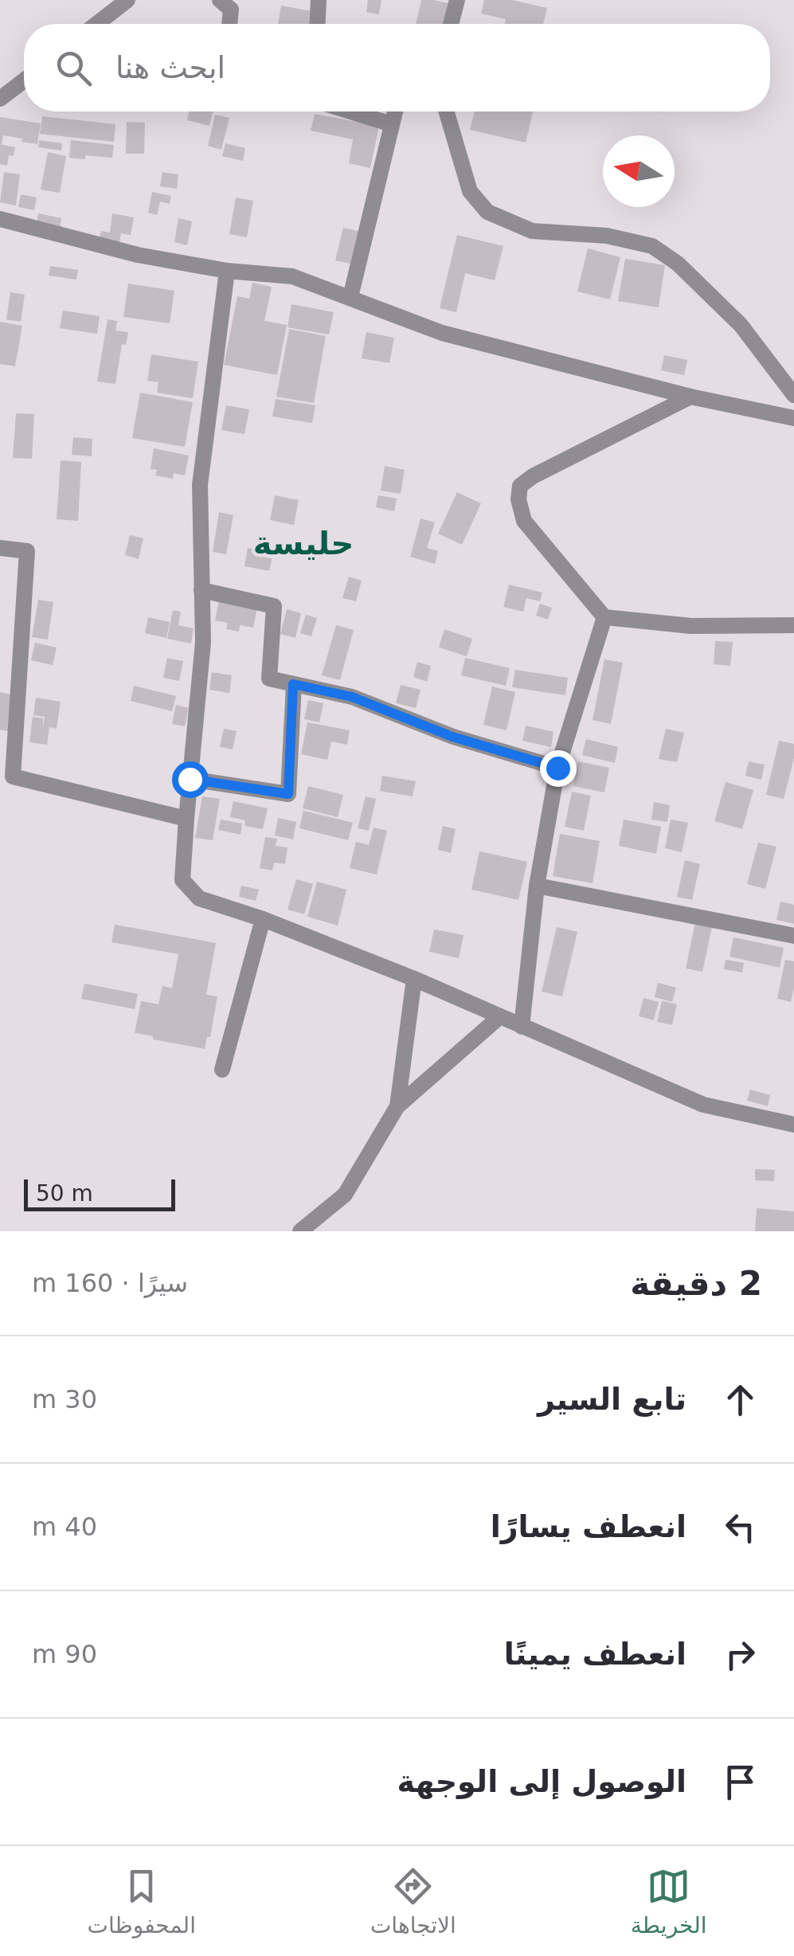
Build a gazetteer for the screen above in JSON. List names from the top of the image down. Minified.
{"districts":["حليسة"],"scale_bar":"50 m","north":"left","page":{"search":"ابحث هنا","scale":"50 m","heading":["2 دقيقة","سيرًا · 160 m"],"list":[["تابع السير","30 m"],["انعطف يسارًا","40 m"],["انعطف يمينًا","90 m"],"الوصول إلى الوجهة"],"nav":["الخريطة","الاتجاهات","المحفوظات"]}}
